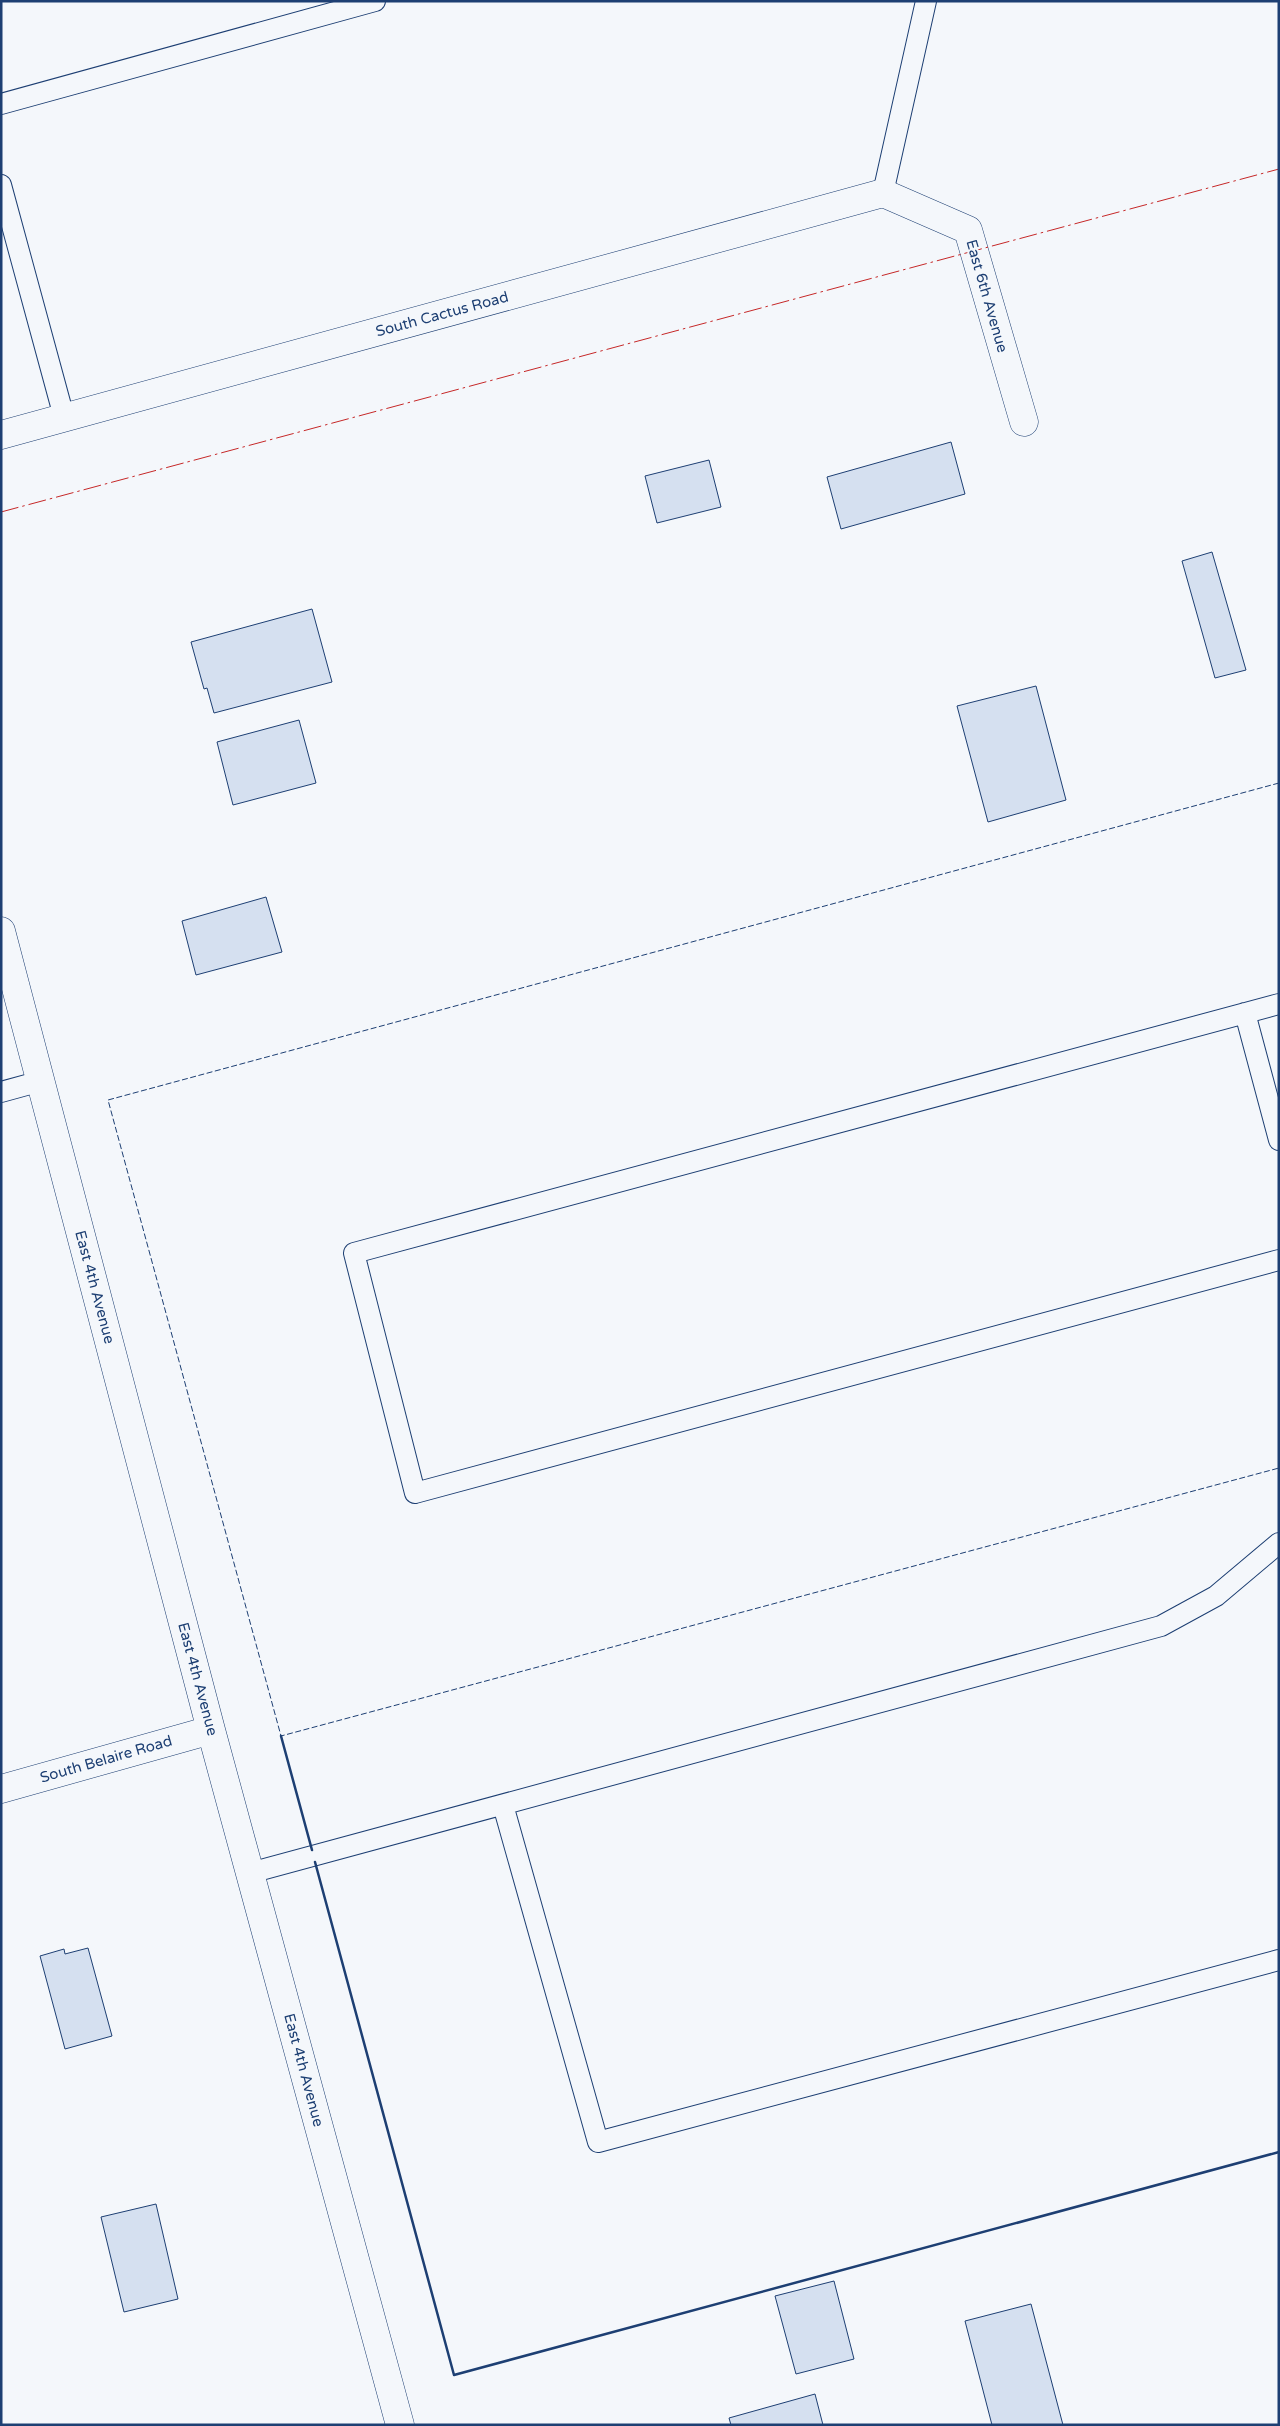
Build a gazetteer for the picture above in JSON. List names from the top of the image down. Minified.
{"streets":{"street":["East 6th Avenue","South Cactus Road","East 4th Avenue","South Belaire Road"]},"crossings":[["East 6th Avenue","South Cactus Road"],["East 4th Avenue","South Belaire Road"]]}
